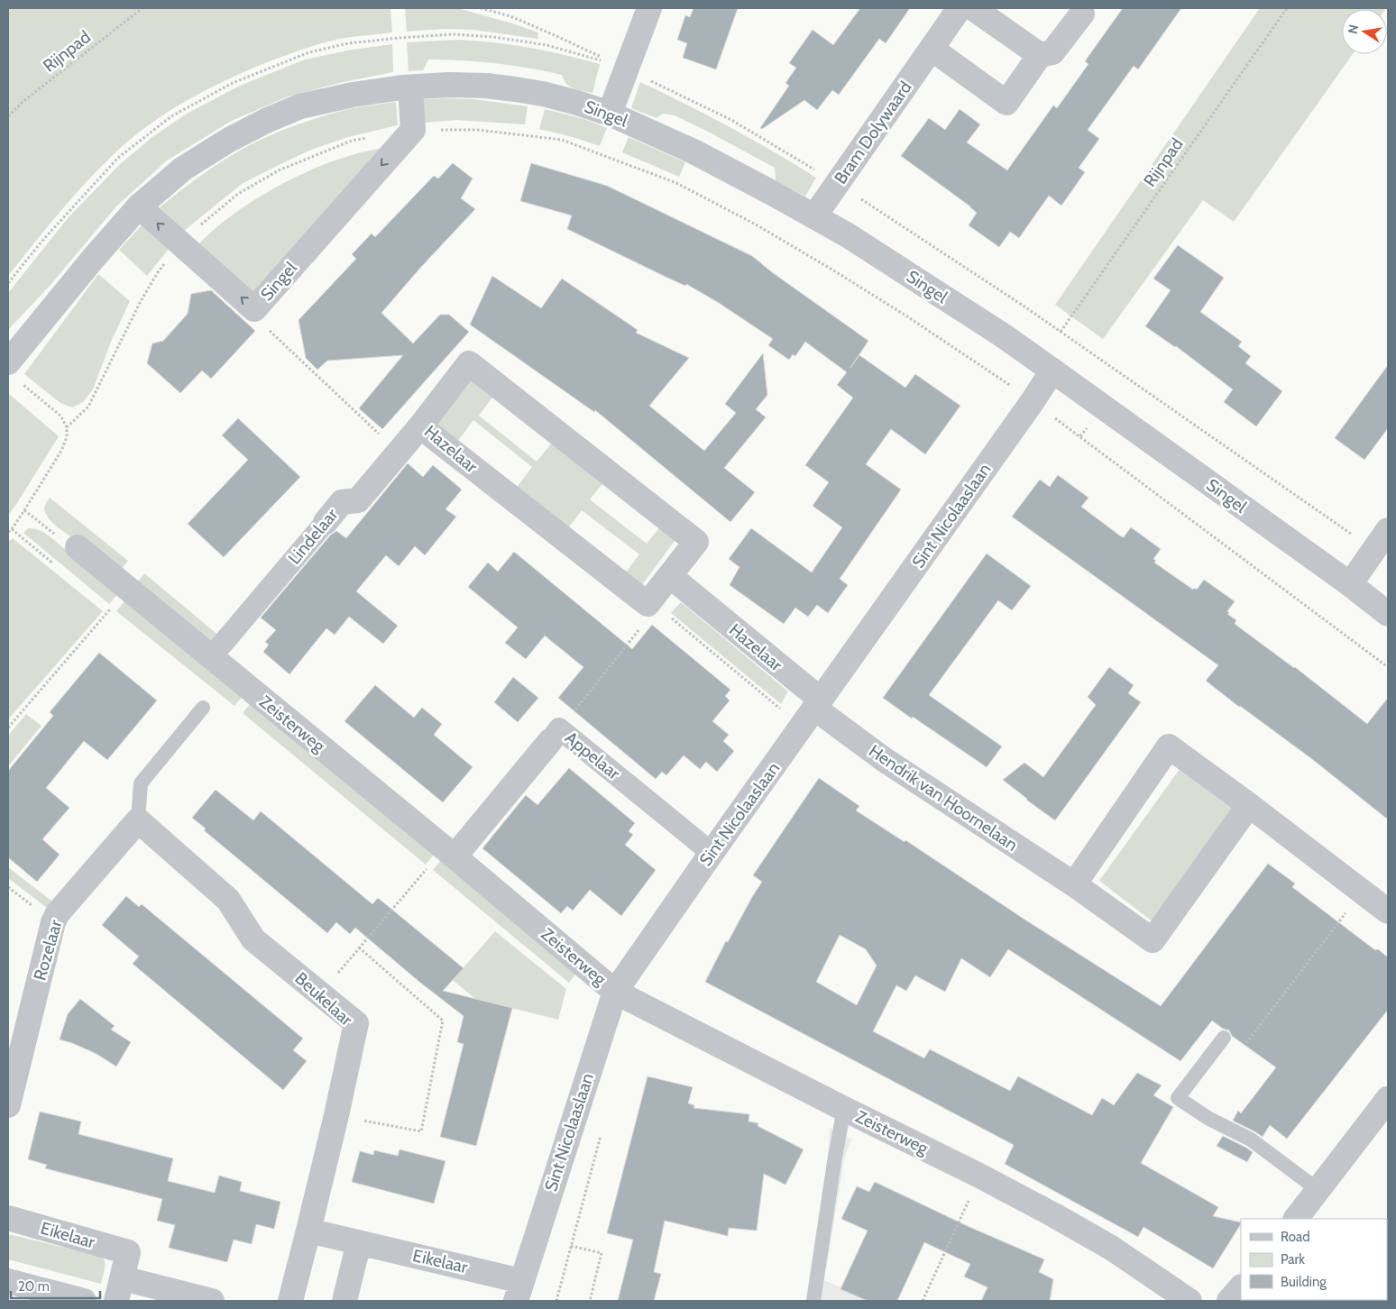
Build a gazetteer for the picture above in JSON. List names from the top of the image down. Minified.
{"streets":{"street":["Singel","Bram Dolywaard","Hazelaar","Sint Nicolaaslaan","Lindelaar","Zeisterweg","Appelaar","Hendrik van Hoornelaan","Rozelaar","Beukelaar","Eikelaar"],"path":["Rijnpad"]},"crossings":[["Singel","Bram Dolywaard"],["Singel","Sint Nicolaaslaan"],["Hazelaar","Sint Nicolaaslaan"],["Hazelaar","Lindelaar"],["Hazelaar","Hendrik van Hoornelaan"],["Sint Nicolaaslaan","Zeisterweg"],["Sint Nicolaaslaan","Appelaar"],["Sint Nicolaaslaan","Hendrik van Hoornelaan"],["Sint Nicolaaslaan","Eikelaar"],["Lindelaar","Zeisterweg"],["Zeisterweg","Appelaar"],["Rozelaar","Beukelaar"],["Beukelaar","Eikelaar"]],"legend":["Road","Park","Building"],"scale_bar":"20 m","north":"left"}
